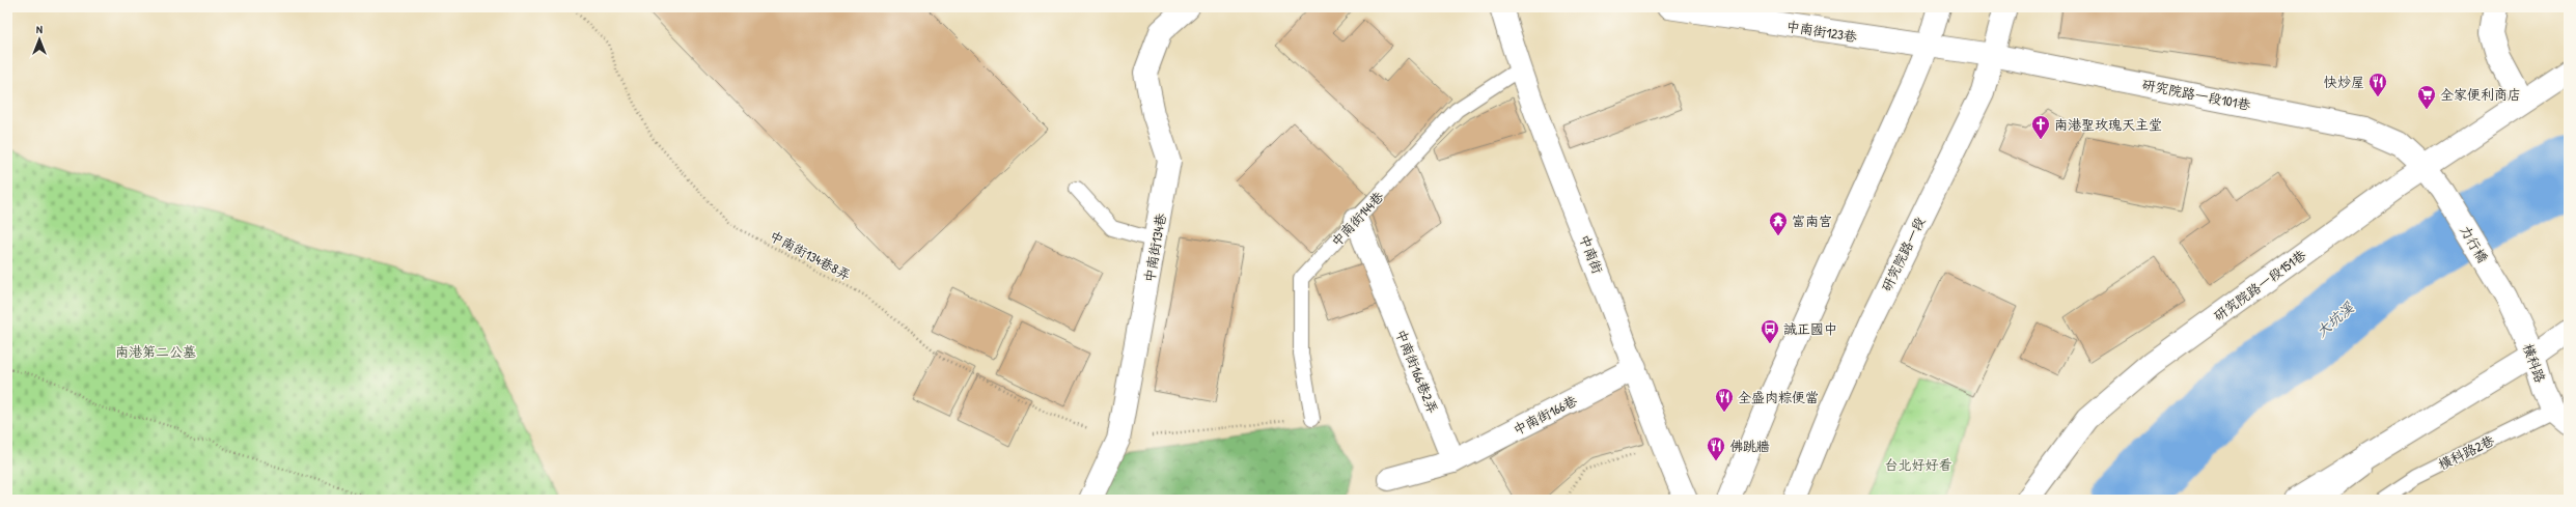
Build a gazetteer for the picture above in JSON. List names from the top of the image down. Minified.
{"streets":{"street":["中南街123巷","研究院路一段101巷","力行橋","中南街134巷","中南街","研究院路一段","研究院路一段151巷","橫科路","中南街166巷2弄","中南街166巷"],"lane":["中南街144巷","橫科路2巷"],"path":["中南街134巷8弄"]},"crossings":[["中南街123巷","研究院路一段101巷"],["研究院路一段101巷","力行橋"],["研究院路一段101巷","研究院路一段"],["研究院路一段101巷","研究院路一段151巷"],["中南街144巷","中南街"],["中南街144巷","中南街166巷2弄"],["力行橋","橫科路"],["中南街134巷","中南街134巷8弄"],["中南街","中南街166巷"],["橫科路","橫科路2巷"],["中南街166巷2弄","中南街166巷"]],"water":["大坑溪"],"parks":["南港第二公墓","台北好好看"],"places":{"restaurant":["快炒屋","全盛肉粽便當","佛跳牆"],"supermarket":["全家便利商店"],"church":["南港聖玫瑰天主堂"],"temple":["富南宮"],"bus stop":["誠正國中"]},"north":"top"}
